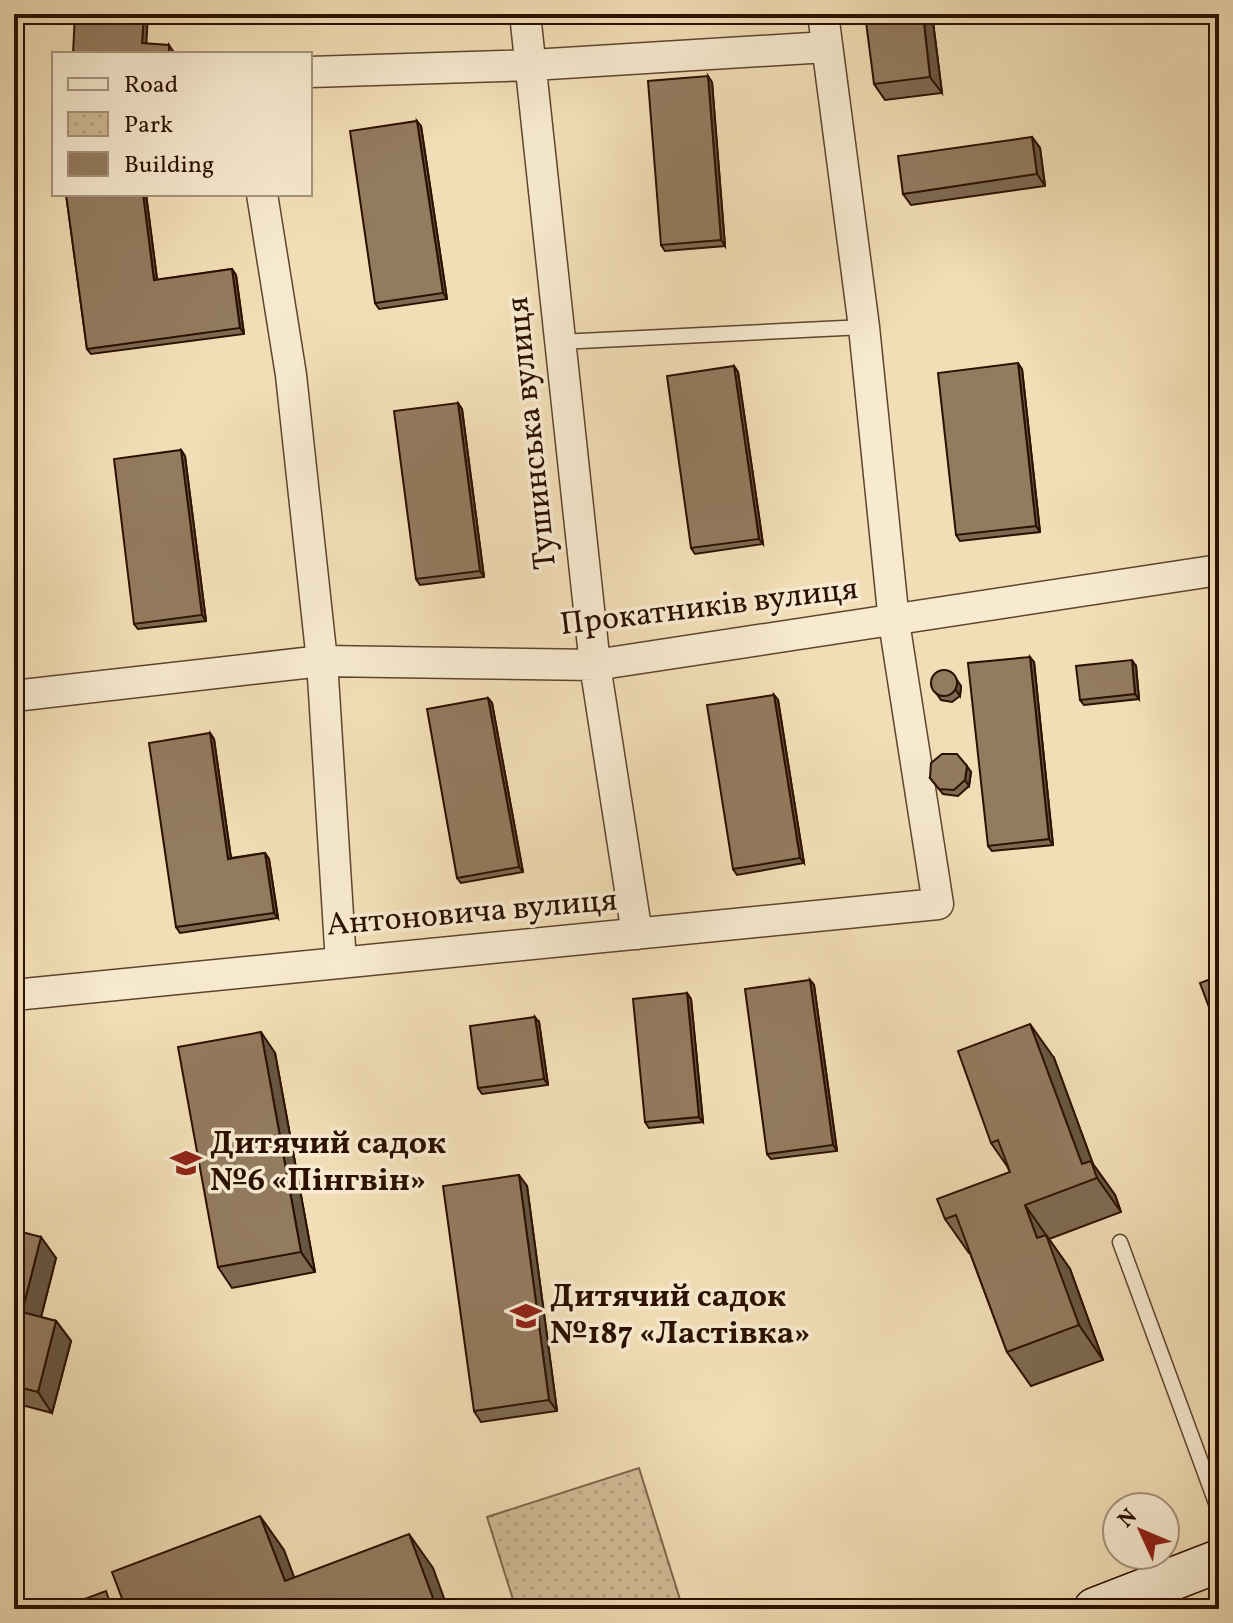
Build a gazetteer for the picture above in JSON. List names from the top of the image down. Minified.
{"streets":{"street":["Тушинська вулиця","Прокатників вулиця","Антоновича вулиця"]},"crossings":[["Тушинська вулиця","Прокатників вулиця"],["Тушинська вулиця","Антоновича вулиця"],["Прокатників вулиця","Антоновича вулиця"]],"places":{"school or university":["Дитячий садок №6 «Пінгвін»","Дитячий садок №187 «Ластівка»"]},"legend":["Road","Park","Building"],"north":"top left"}
